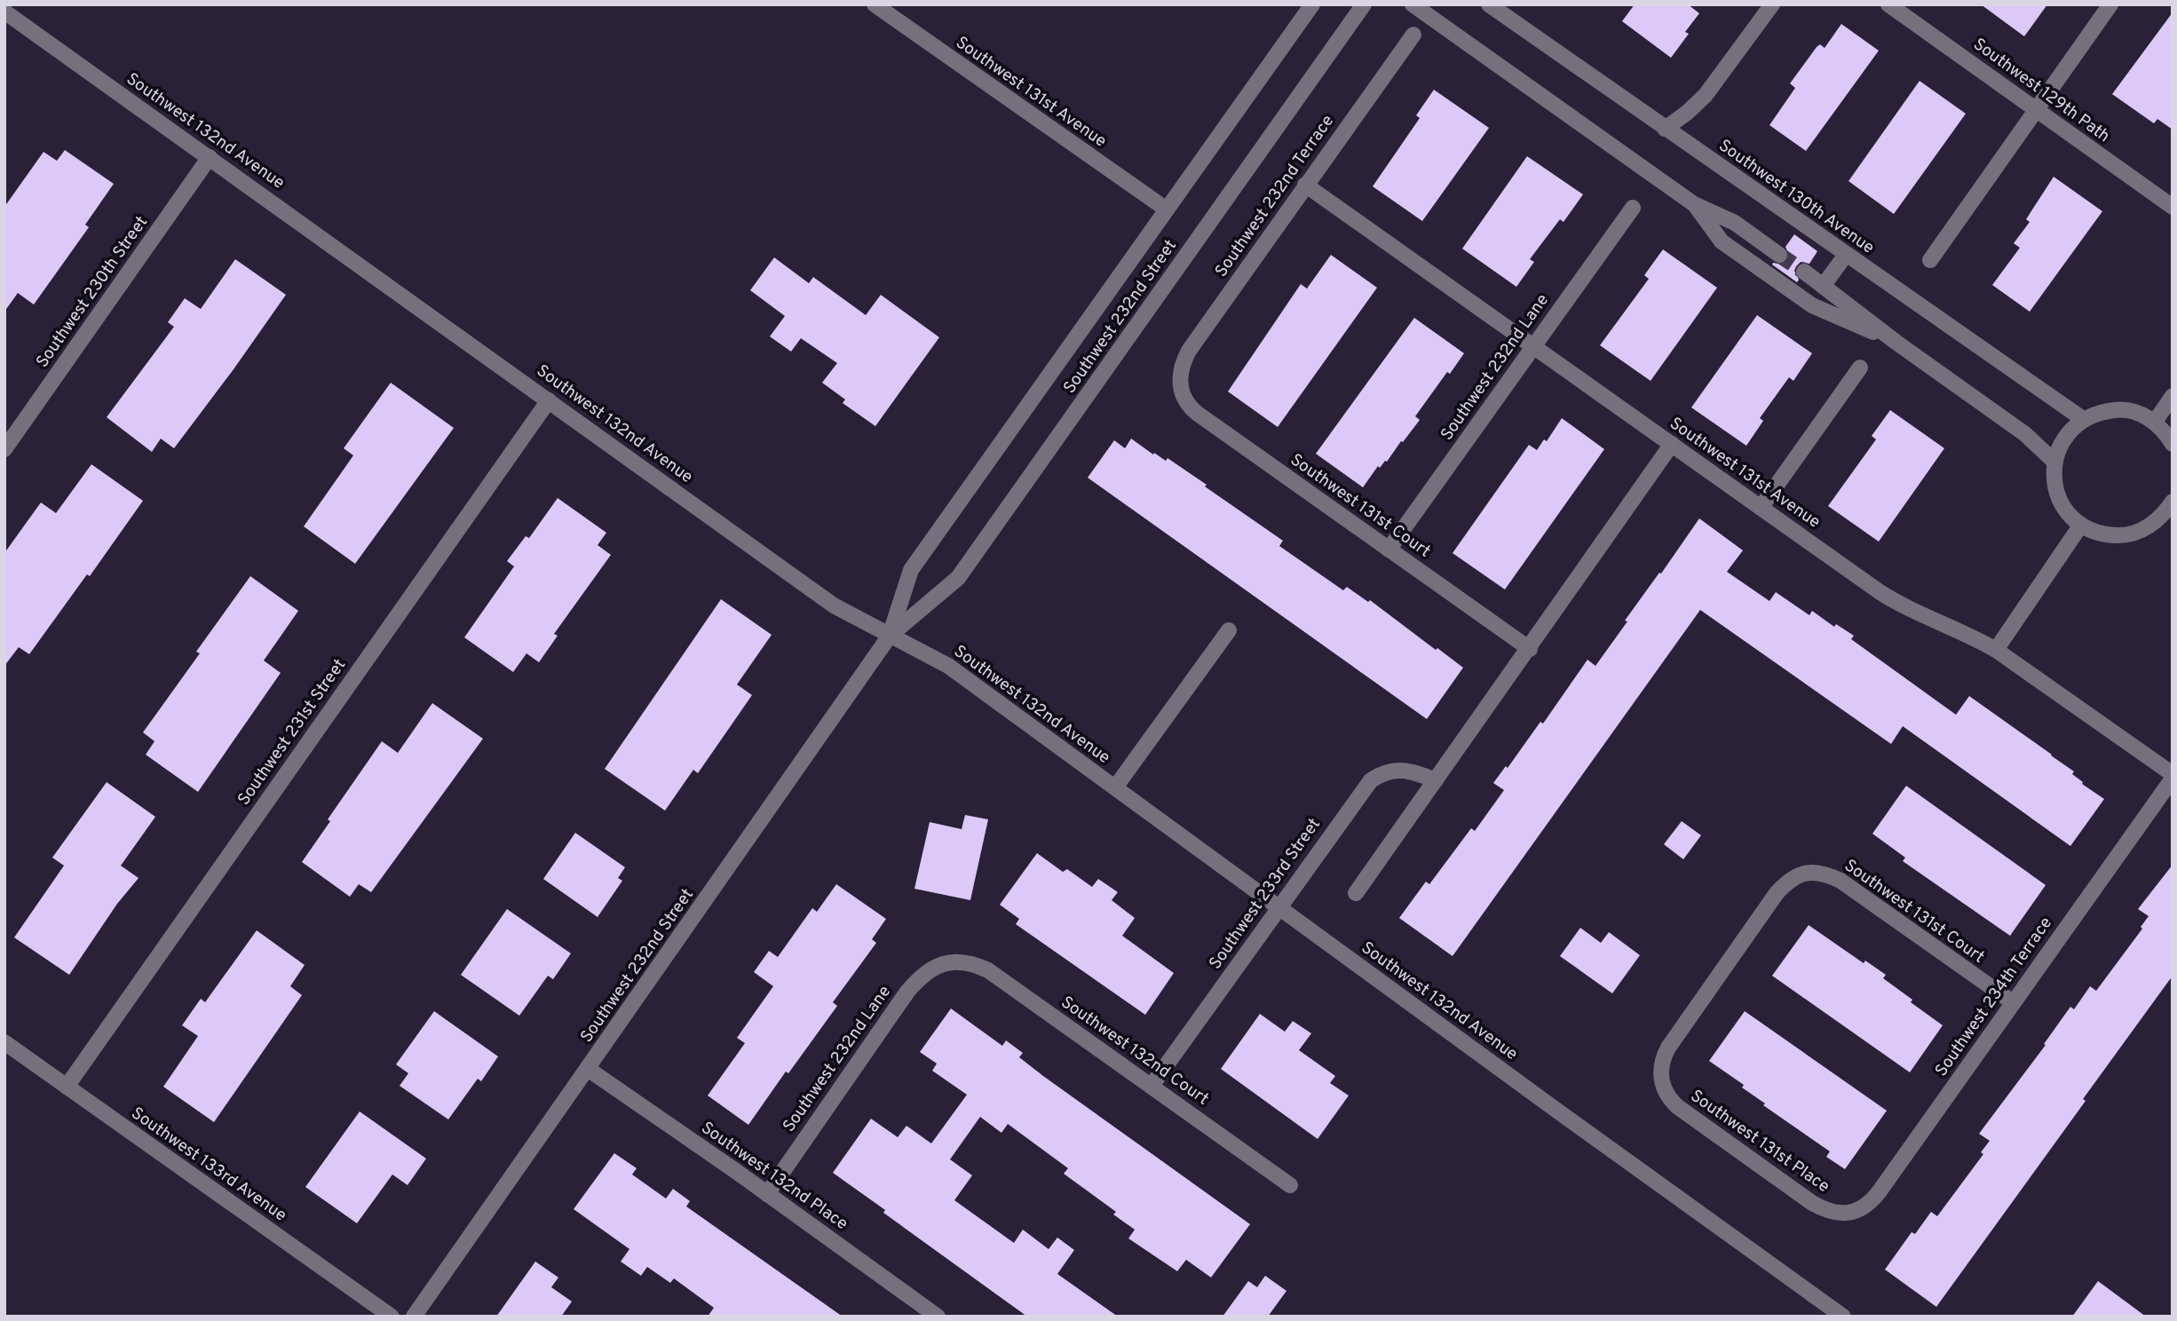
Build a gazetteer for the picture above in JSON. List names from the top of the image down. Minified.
{"streets":{"street":["Southwest 129th Path","Southwest 131st Avenue","Southwest 132nd Avenue","Southwest 232nd Terrace","Southwest 130th Avenue","Southwest 230th Street","Southwest 232nd Street","Southwest 232nd Lane","Southwest 131st Court","Southwest 231st Street","Southwest 233rd Street","Southwest 234th Terrace","Southwest 132nd Court","Southwest 131st Place","Southwest 133rd Avenue","Southwest 132nd Place"]},"crossings":[["Southwest 131st Avenue","Southwest 232nd Terrace"],["Southwest 131st Avenue","Southwest 232nd Street"],["Southwest 131st Avenue","Southwest 232nd Lane"],["Southwest 132nd Avenue","Southwest 230th Street"],["Southwest 132nd Avenue","Southwest 232nd Street"],["Southwest 132nd Avenue","Southwest 231st Street"],["Southwest 132nd Avenue","Southwest 233rd Street"],["Southwest 232nd Terrace","Southwest 131st Court"],["Southwest 232nd Street","Southwest 132nd Place"],["Southwest 232nd Lane","Southwest 131st Court"],["Southwest 232nd Lane","Southwest 132nd Court"],["Southwest 232nd Lane","Southwest 132nd Place"],["Southwest 131st Court","Southwest 234th Terrace"],["Southwest 131st Court","Southwest 131st Place"],["Southwest 231st Street","Southwest 133rd Avenue"],["Southwest 233rd Street","Southwest 132nd Court"],["Southwest 234th Terrace","Southwest 131st Place"]]}
